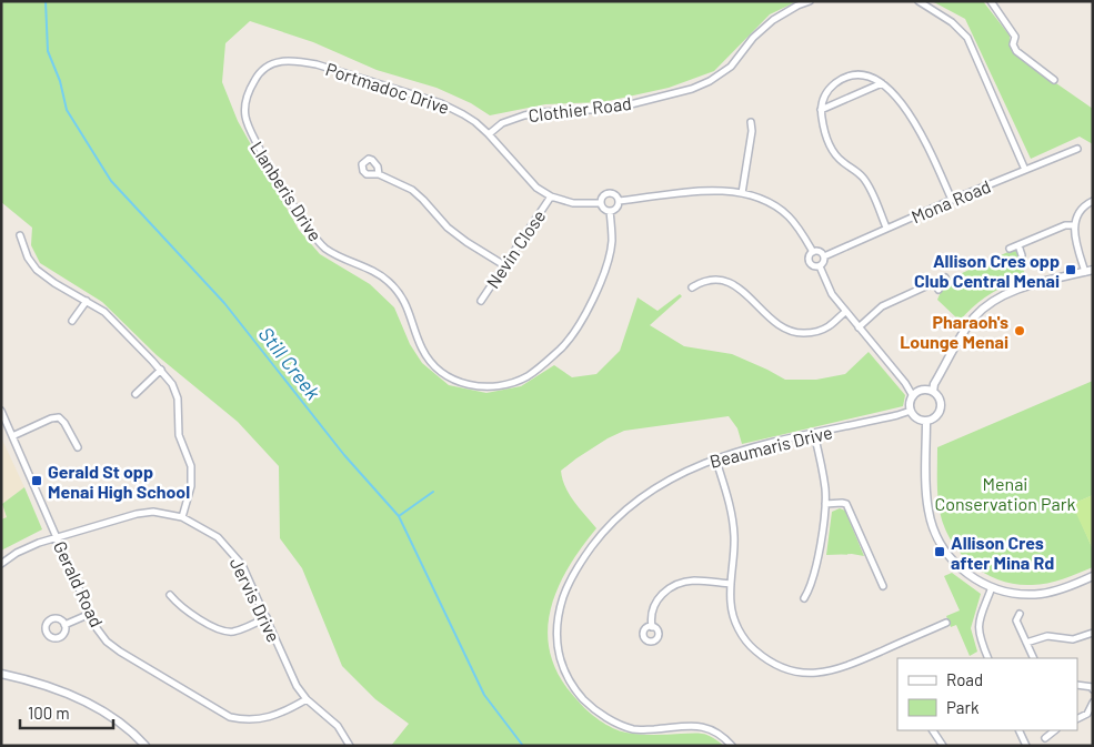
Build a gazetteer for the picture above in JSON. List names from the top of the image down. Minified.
{"streets":{"street":["Portmadoc Drive","Clothier Road","Llanberis Drive","Mona Road","Nevin Close","Beaumaris Drive","Gerald Road","Jervis Drive"]},"crossings":[["Portmadoc Drive","Clothier Road"],["Portmadoc Drive","Llanberis Drive"],["Portmadoc Drive","Nevin Close"],["Gerald Road","Jervis Drive"]],"water":["Still Creek"],"parks":["Menai Conservation Park"],"places":{"transit":["Allison Cres opp Club Central Menai","Gerald St opp Menai High School","Allison Cres after Mina Rd"],"other":["Pharaoh's Lounge Menai"]},"legend":["Road","Park"],"scale_bar":"100 m"}
